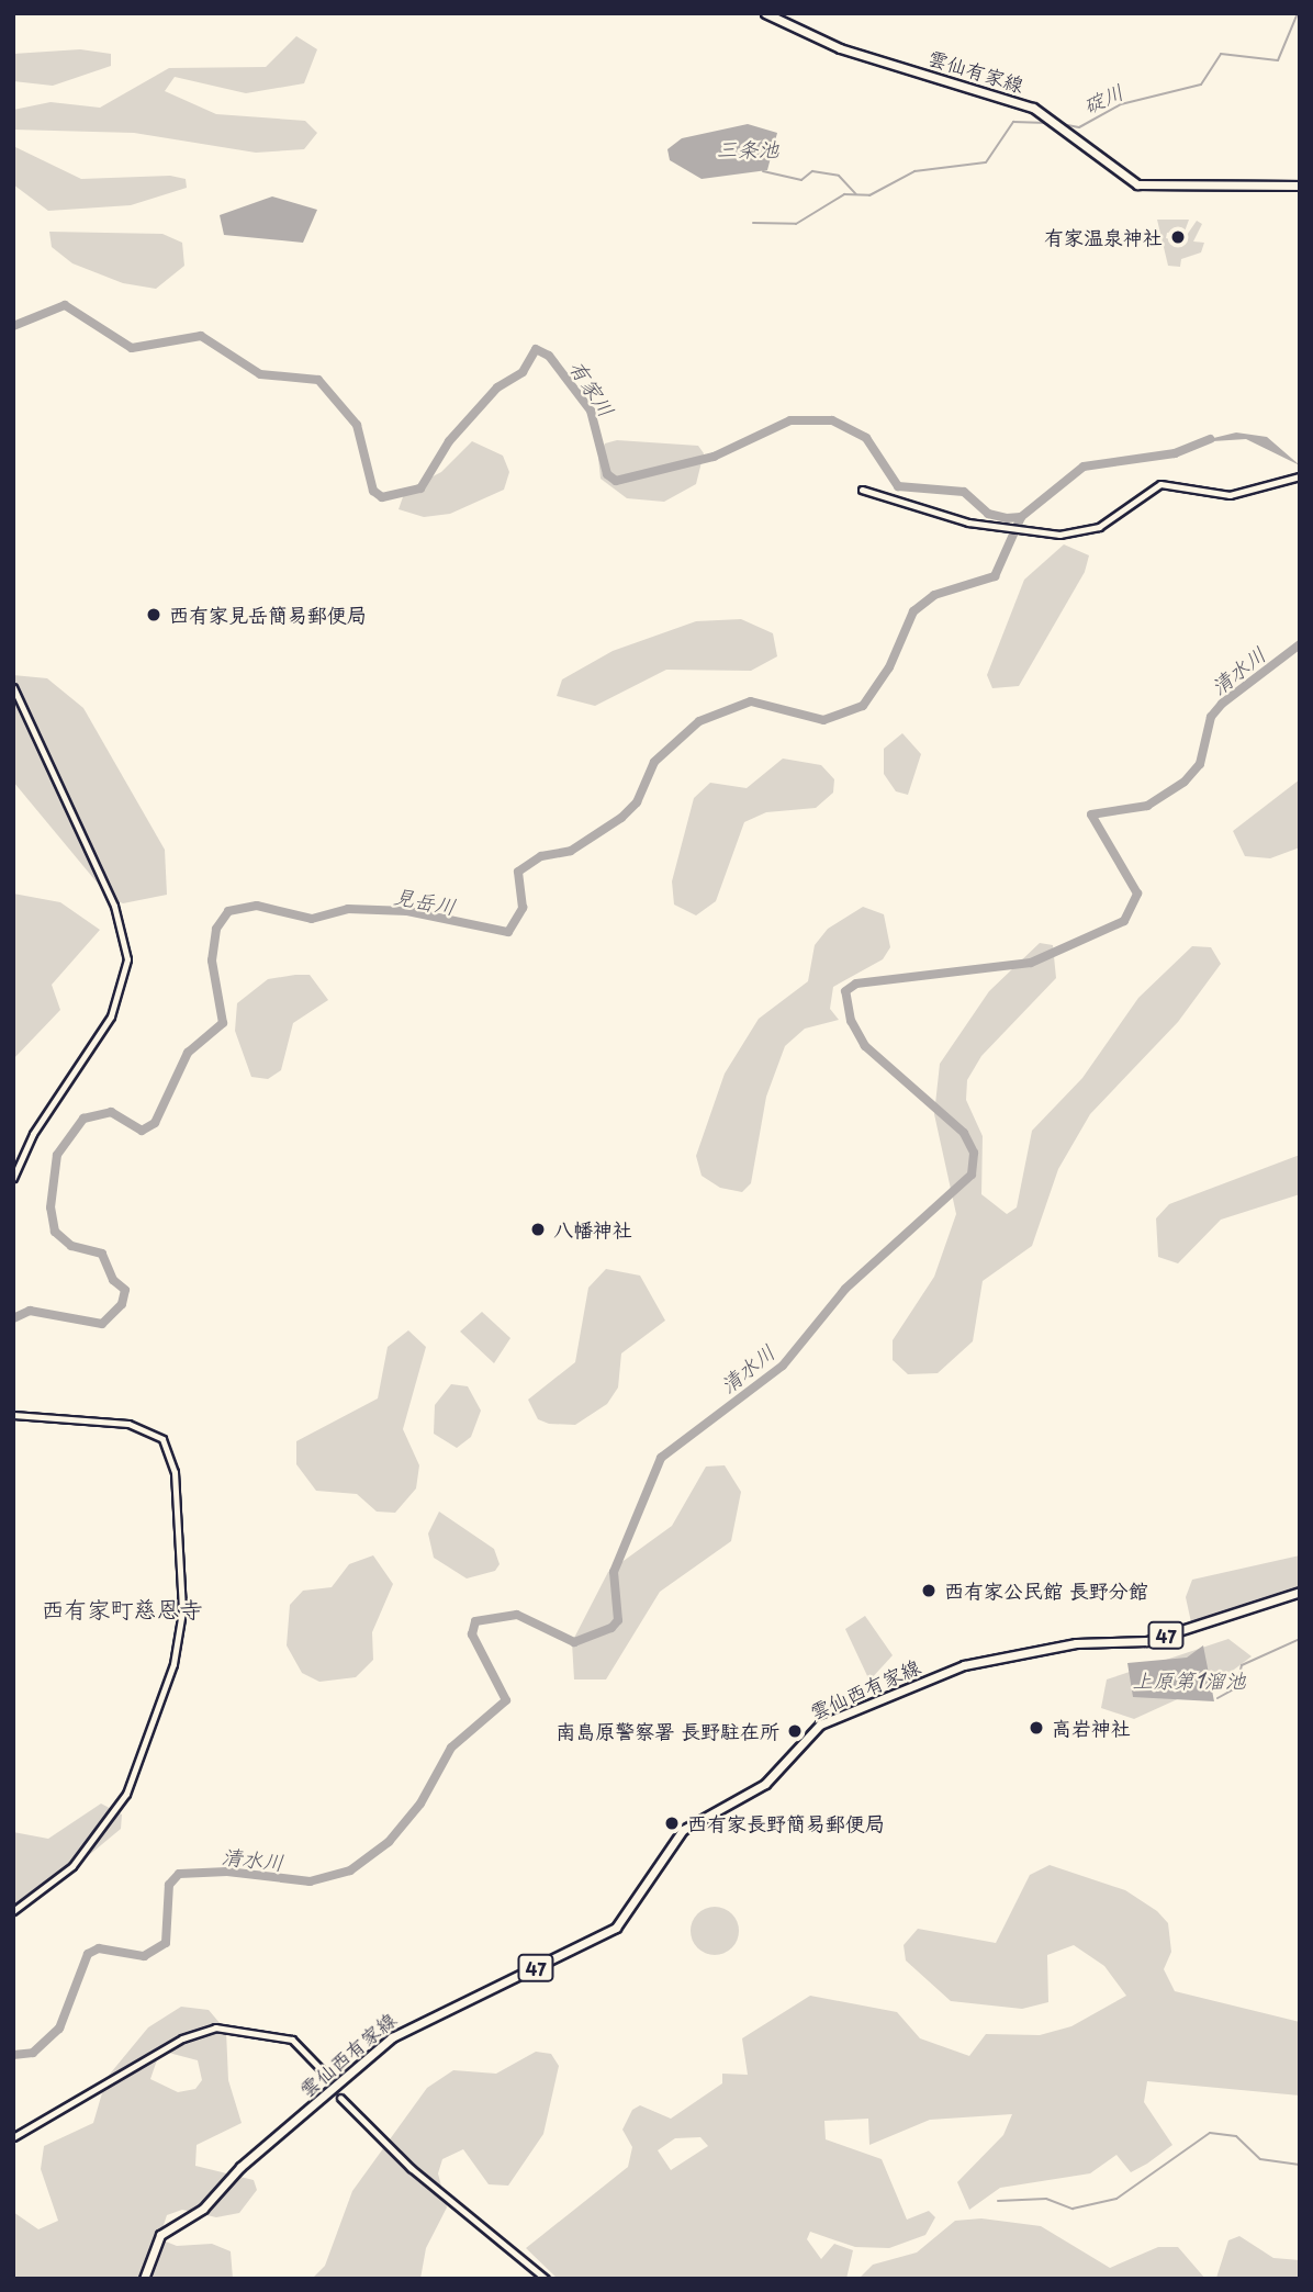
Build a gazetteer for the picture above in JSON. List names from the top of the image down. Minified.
{"streets":{"main road":["雲仙有家線","47","雲仙西有家線"]},"districts":["西有家町慈恩寺"],"water":["碇川","三条池","有家川","清水川","見岳川","上原第1溜池"],"places":["有家温泉神社","西有家見岳簡易郵便局","八幡神社","西有家公民館 長野分館","高岩神社","南島原警察署 長野駐在所","西有家長野簡易郵便局"]}
